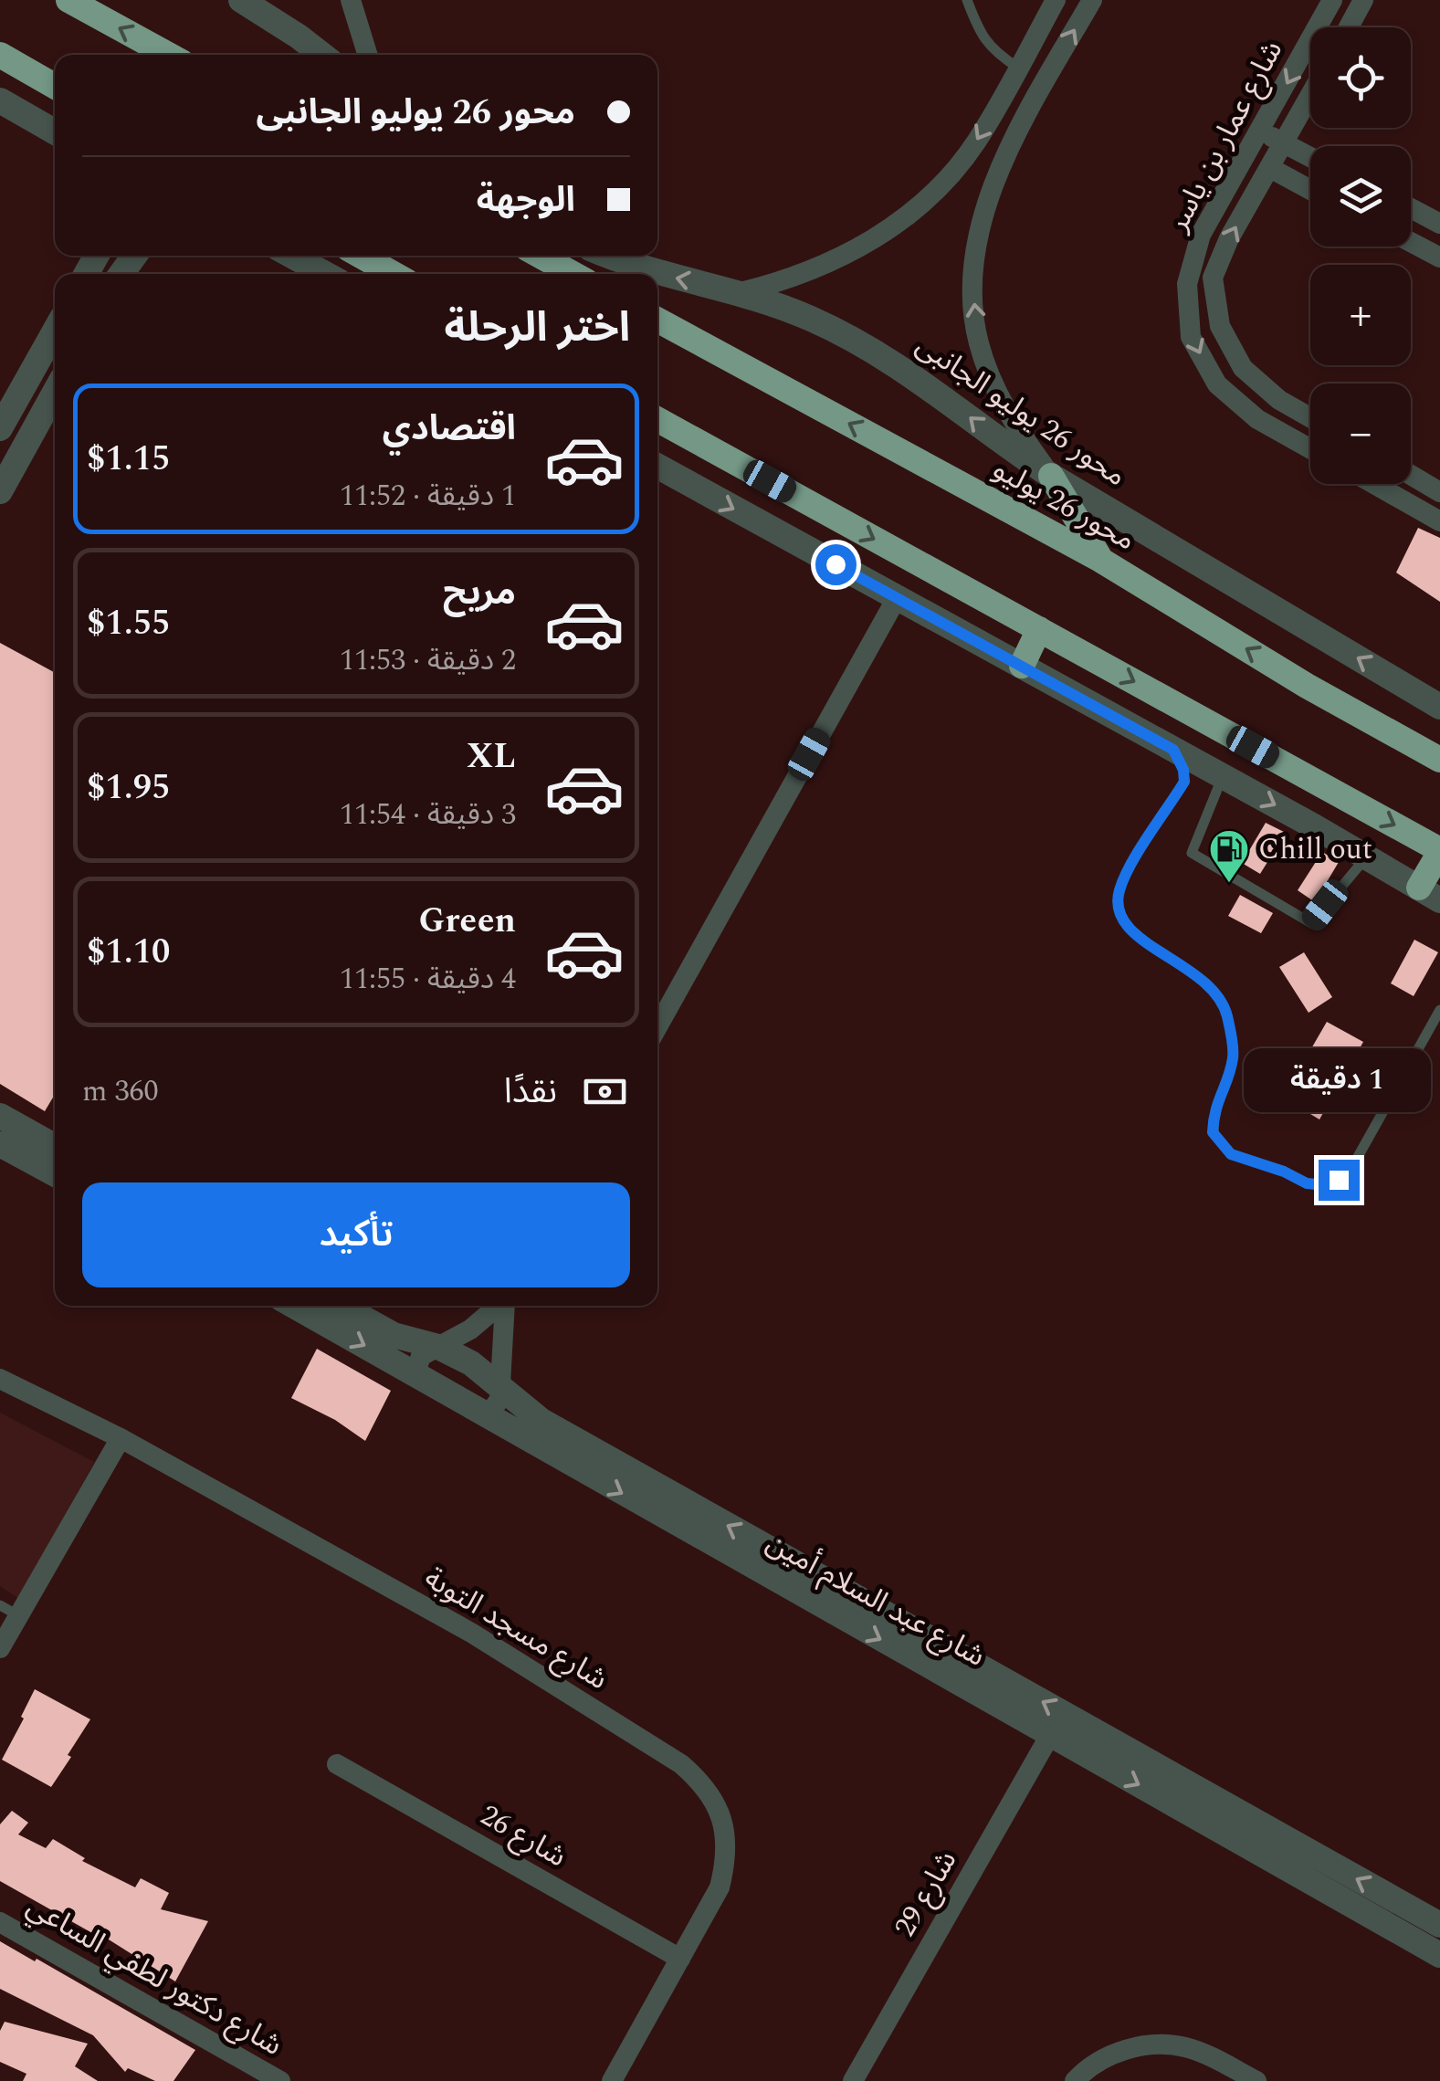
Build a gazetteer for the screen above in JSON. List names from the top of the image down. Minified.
{"streets":{"highway":["محور 26 يوليو"],"street":["شارع عمار بن ياسر","محور 26 يوليو الجانبى","شارع عبد السلام أمين","شارع مسجد التوبة","شارع 26","شارع 29","شارع دكتور لطفي الساعي"]},"crossings":[["شارع عبد السلام أمين","شارع 29"],["شارع مسجد التوبة","شارع 26"]],"places":{"fuel station":["Chill out"]},"page":{"map_buttons":["+","−"],"banner":["محور 26 يوليو الجانبى","الوجهة"],"heading":"اختر الرحلة","list":[{"name":"اقتصادي","note":"1 دقيقة · 11:52","value":"$1.15"},{"name":"مريح","note":"2 دقيقة · 11:53","value":"$1.55"},{"name":"XL","note":"3 دقيقة · 11:54","value":"$1.95"},{"name":"Green","note":"4 دقيقة · 11:55","value":"$1.10"}],"pay":["نقدًا","360 m"],"bubble":"1 دقيقة","buttons":"تأكيد"}}
